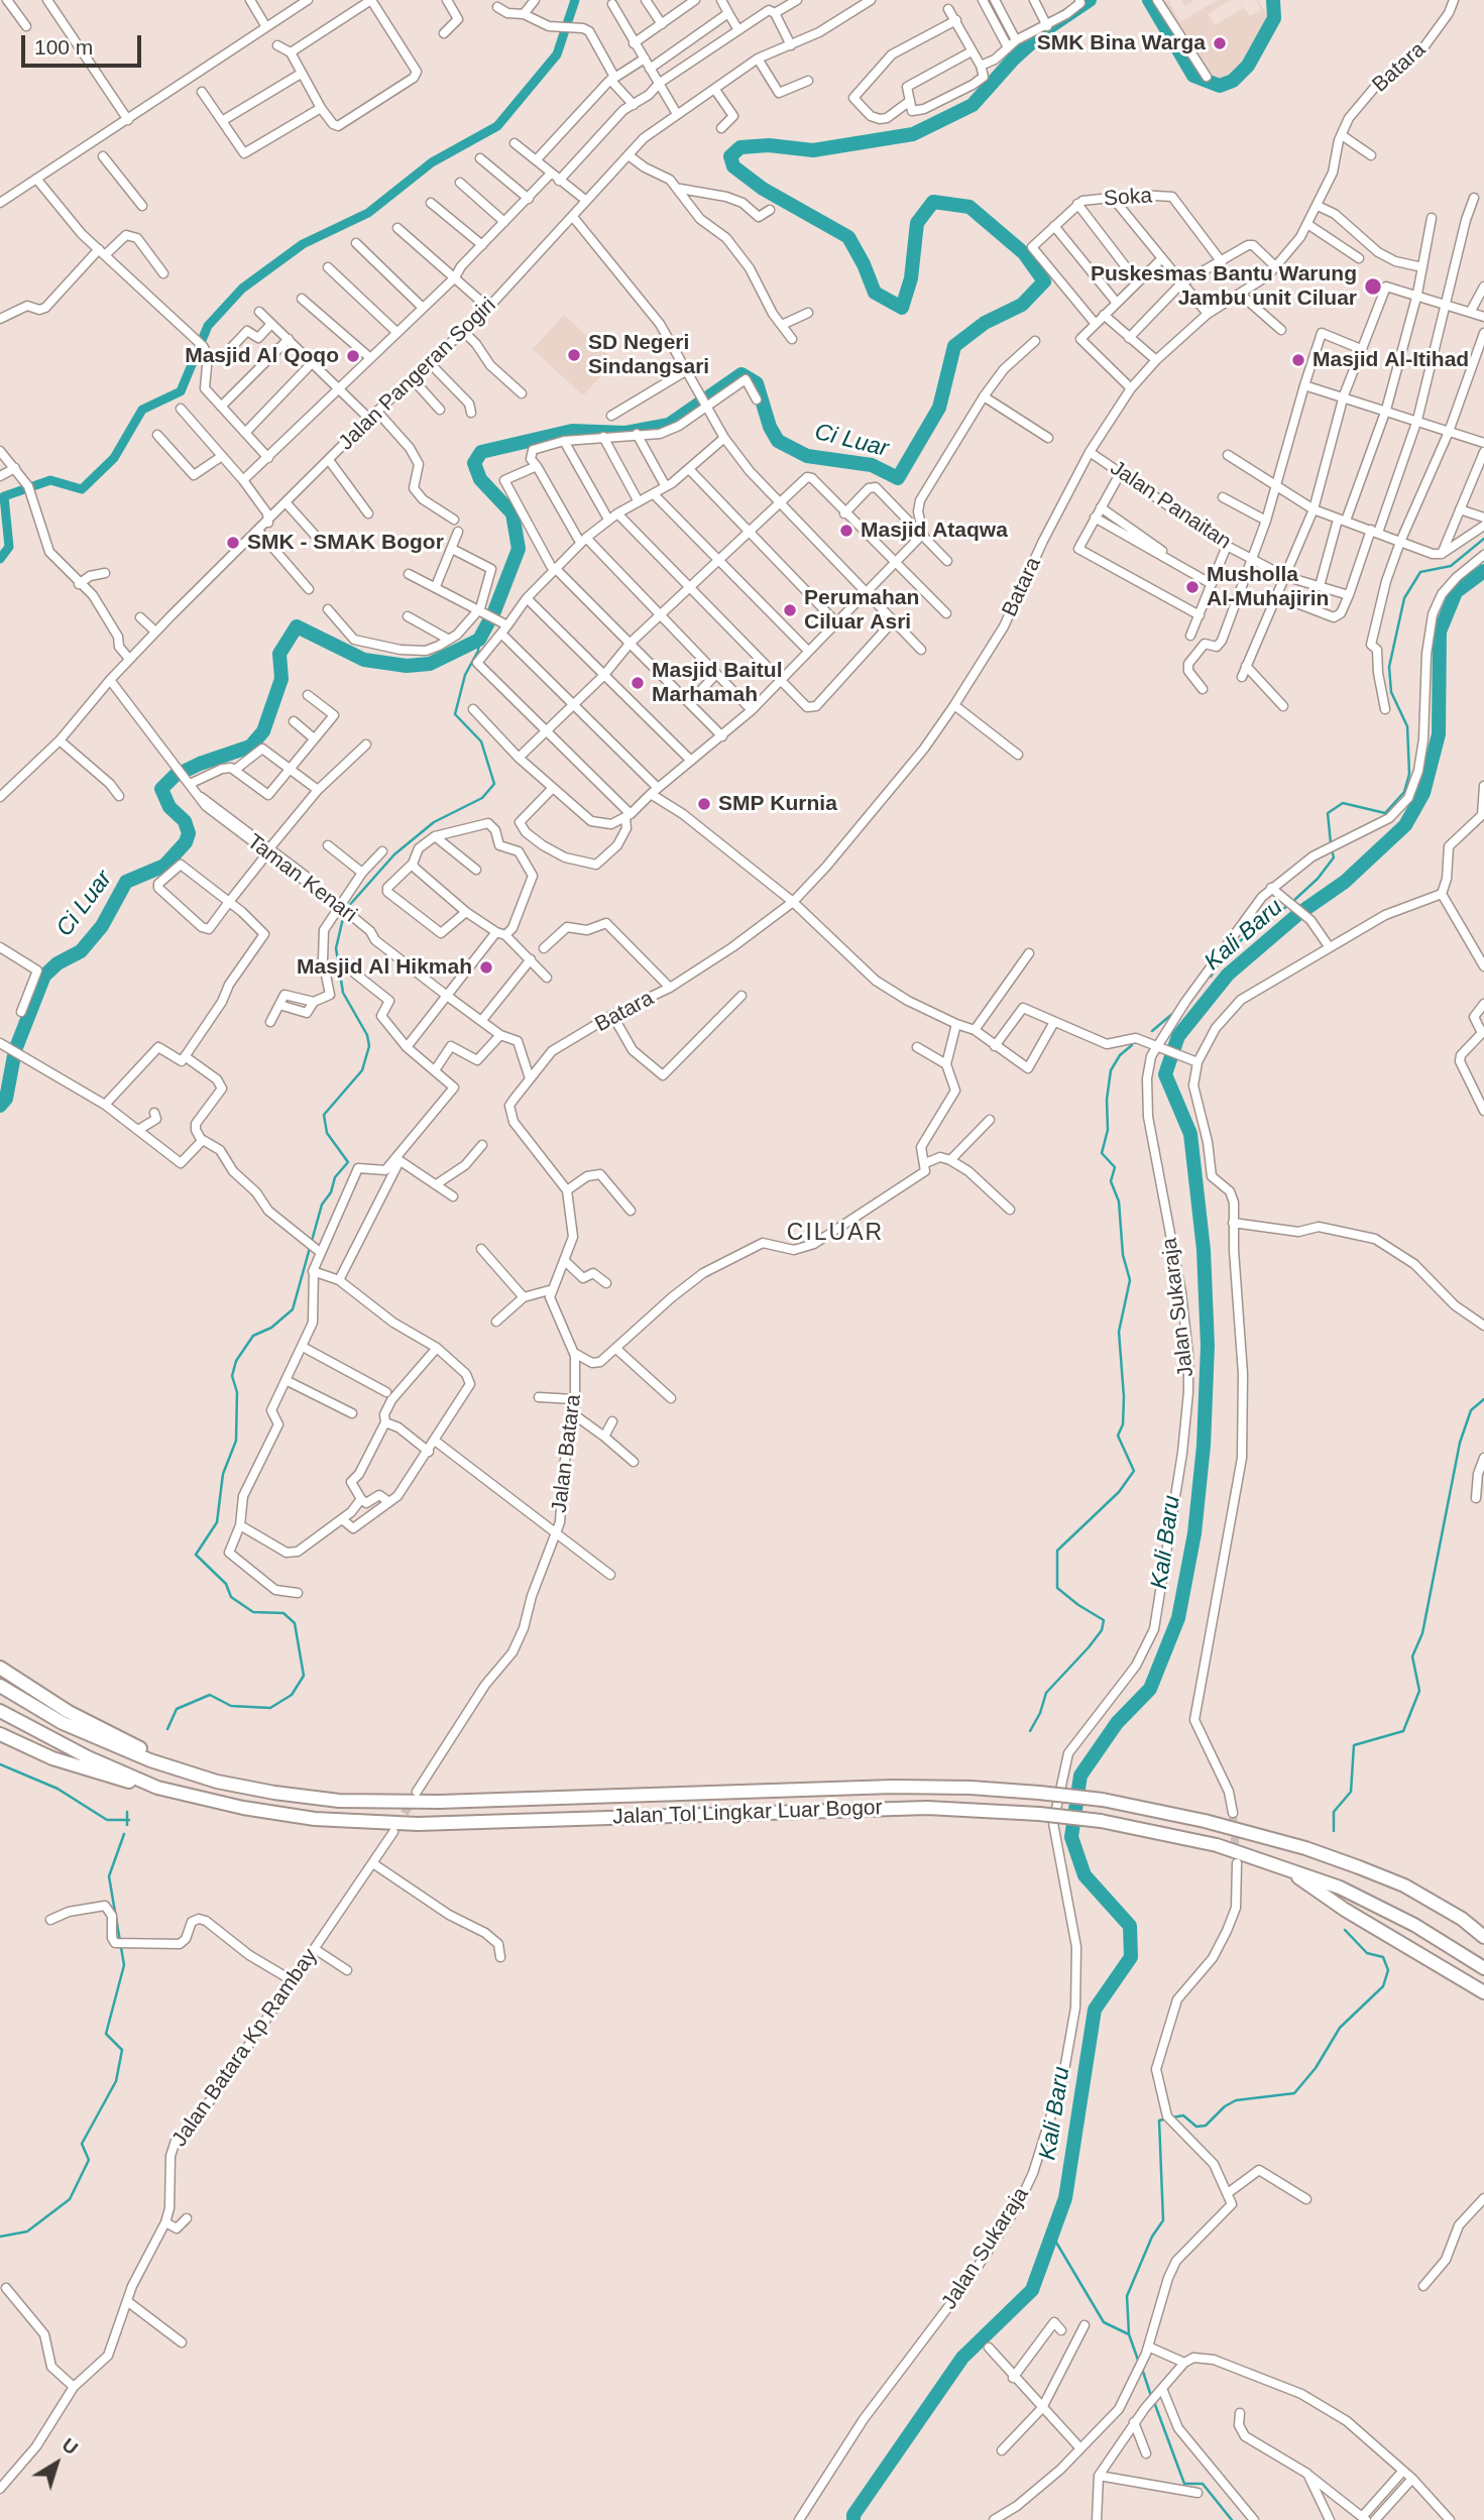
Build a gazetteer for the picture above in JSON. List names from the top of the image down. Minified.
{"streets":{"highway":["Jalan Tol Lingkar Luar Bogor"],"street":["Batara","Soka","Jalan Pangeran Sogiri","Jalan Panaitan","Taman Kenari","Jalan Sukaraja","Jalan Batara","Jalan Batara Kp Rambay"]},"crossings":[["Batara","Jalan Panaitan"],["Jalan Pangeran Sogiri","Taman Kenari"]],"districts":["CILUAR"],"water":["Ci Luar","Kali Baru"],"places":["SMK Bina Warga","Puskesmas Bantu Warung Jambu unit Ciluar","SD Negeri Sindangsari","Masjid Al Qoqo","Masjid Al-Itihad","Masjid Ataqwa","SMK - SMAK Bogor","Musholla Al-Muhajirin","Perumahan Ciluar Asri","Masjid Baitul Marhamah","SMP Kurnia","Masjid Al Hikmah"],"scale_bar":"100 m","north":"top right"}
